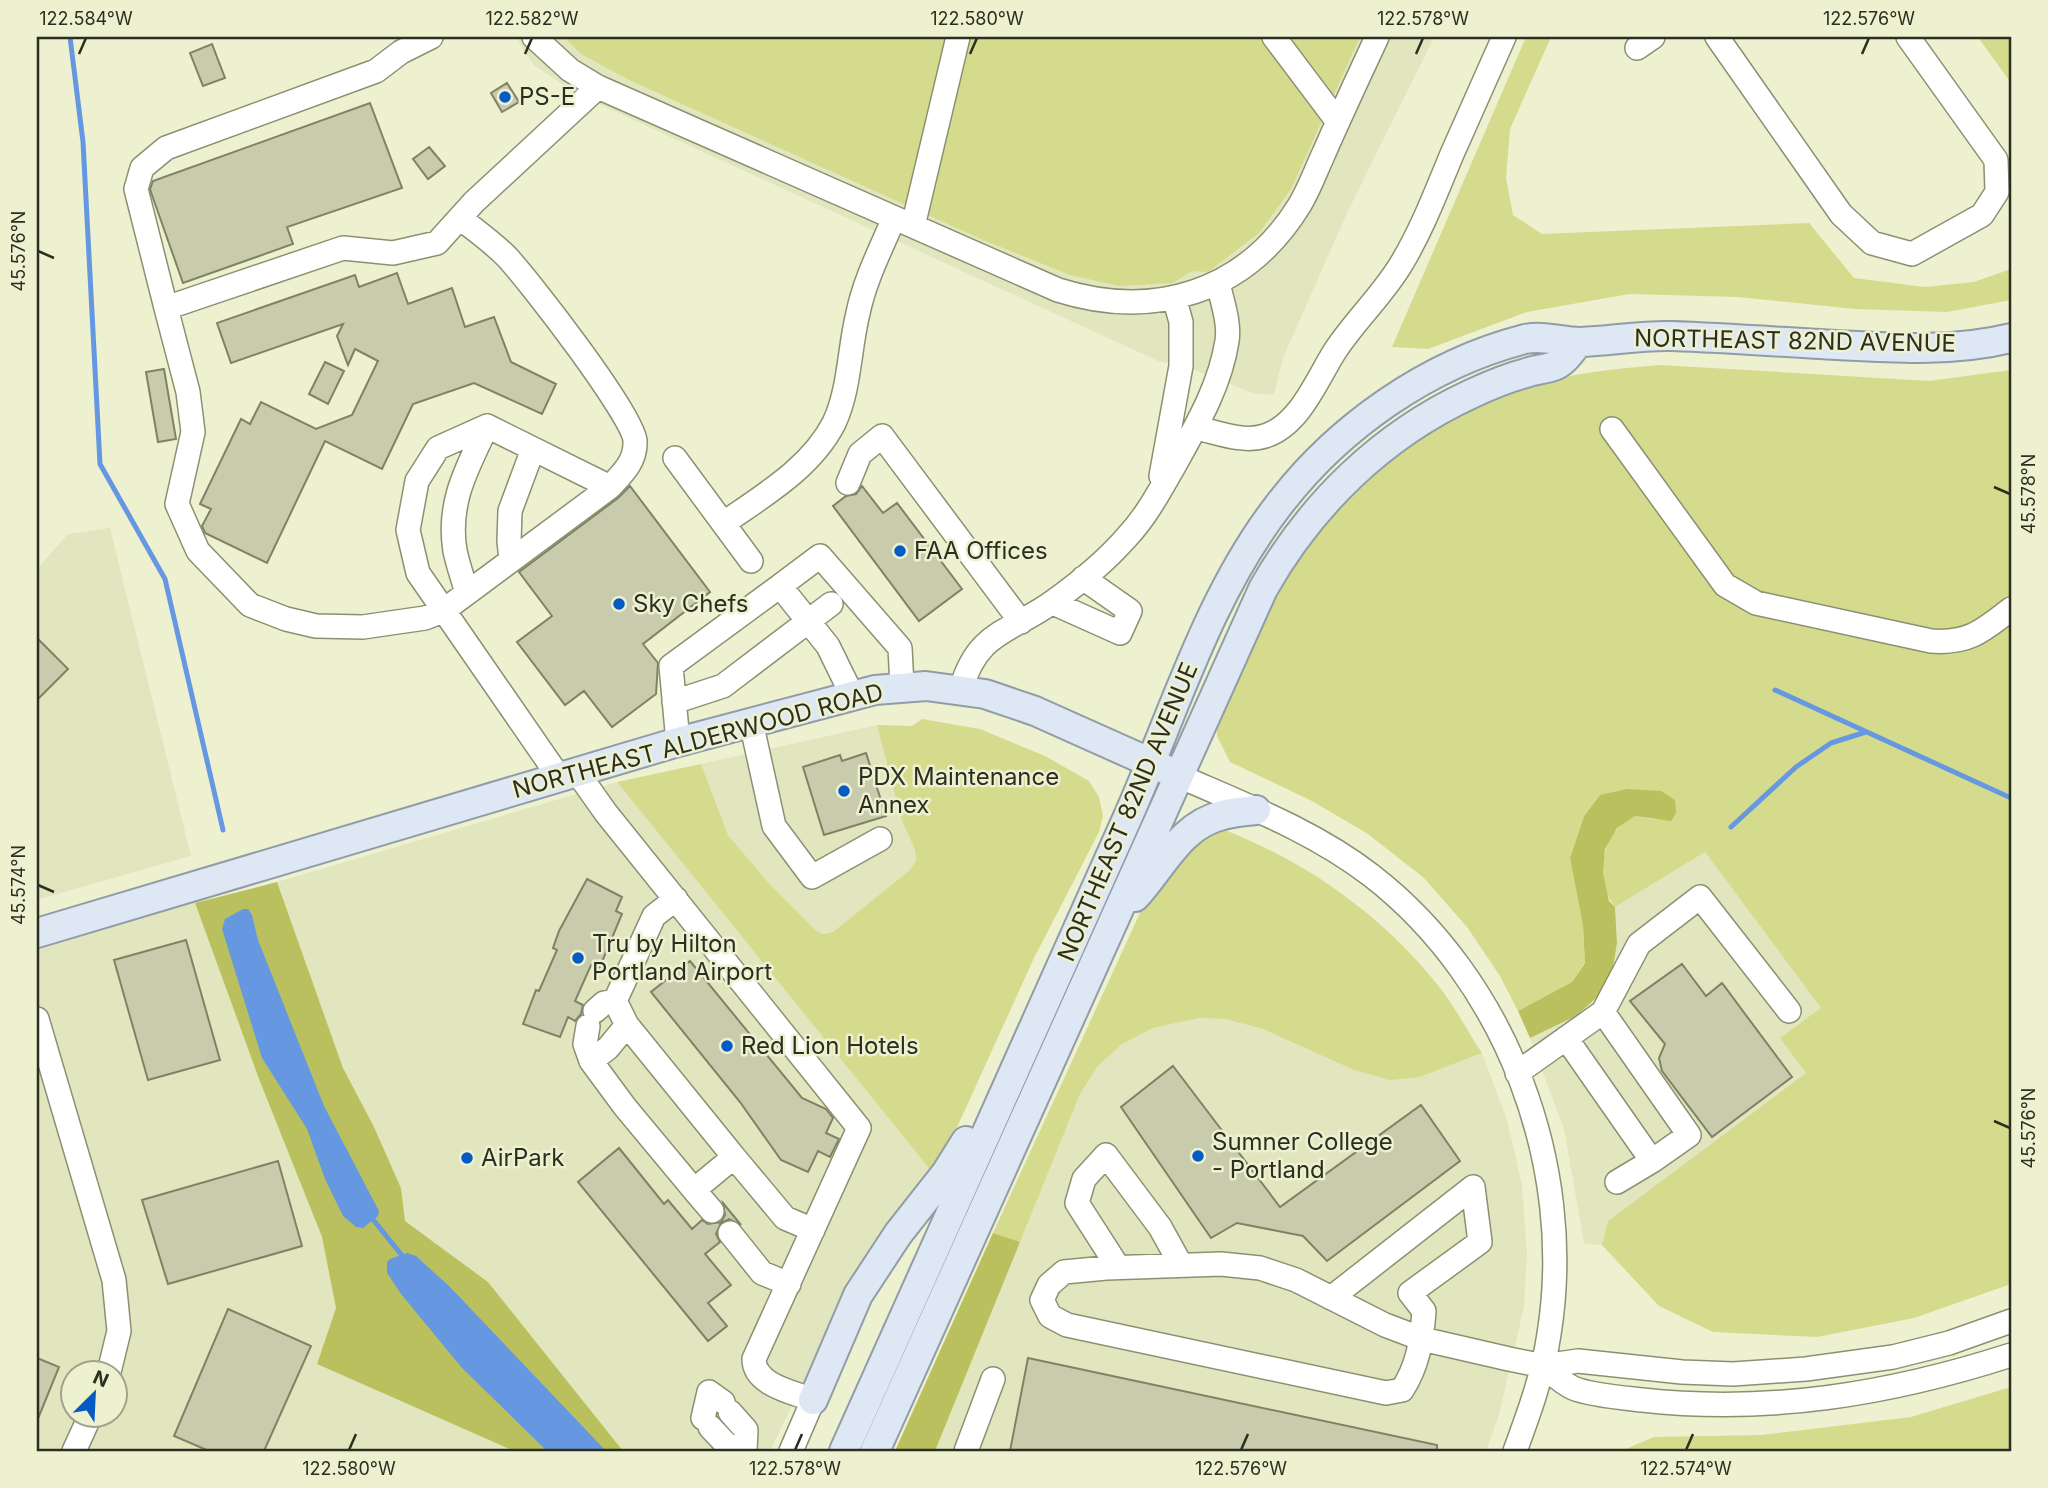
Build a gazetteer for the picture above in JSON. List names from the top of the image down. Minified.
{"streets":{"main road":["NORTHEAST 82ND AVENUE","NORTHEAST ALDERWOOD ROAD"]},"crossings":[["NORTHEAST 82ND AVENUE","NORTHEAST ALDERWOOD ROAD"]],"places":["PS-E","FAA Offices","Sky Chefs","PDX Maintenance Annex","Tru by Hilton Portland Airport","Red Lion Hotels","Sumner College - Portland","AirPark"],"north":"top right","coordinates":["122.584°W","122.582°W","122.580°W","122.578°W","122.576°W","45.576°N","45.578°N","45.574°N","122.574°W"]}
